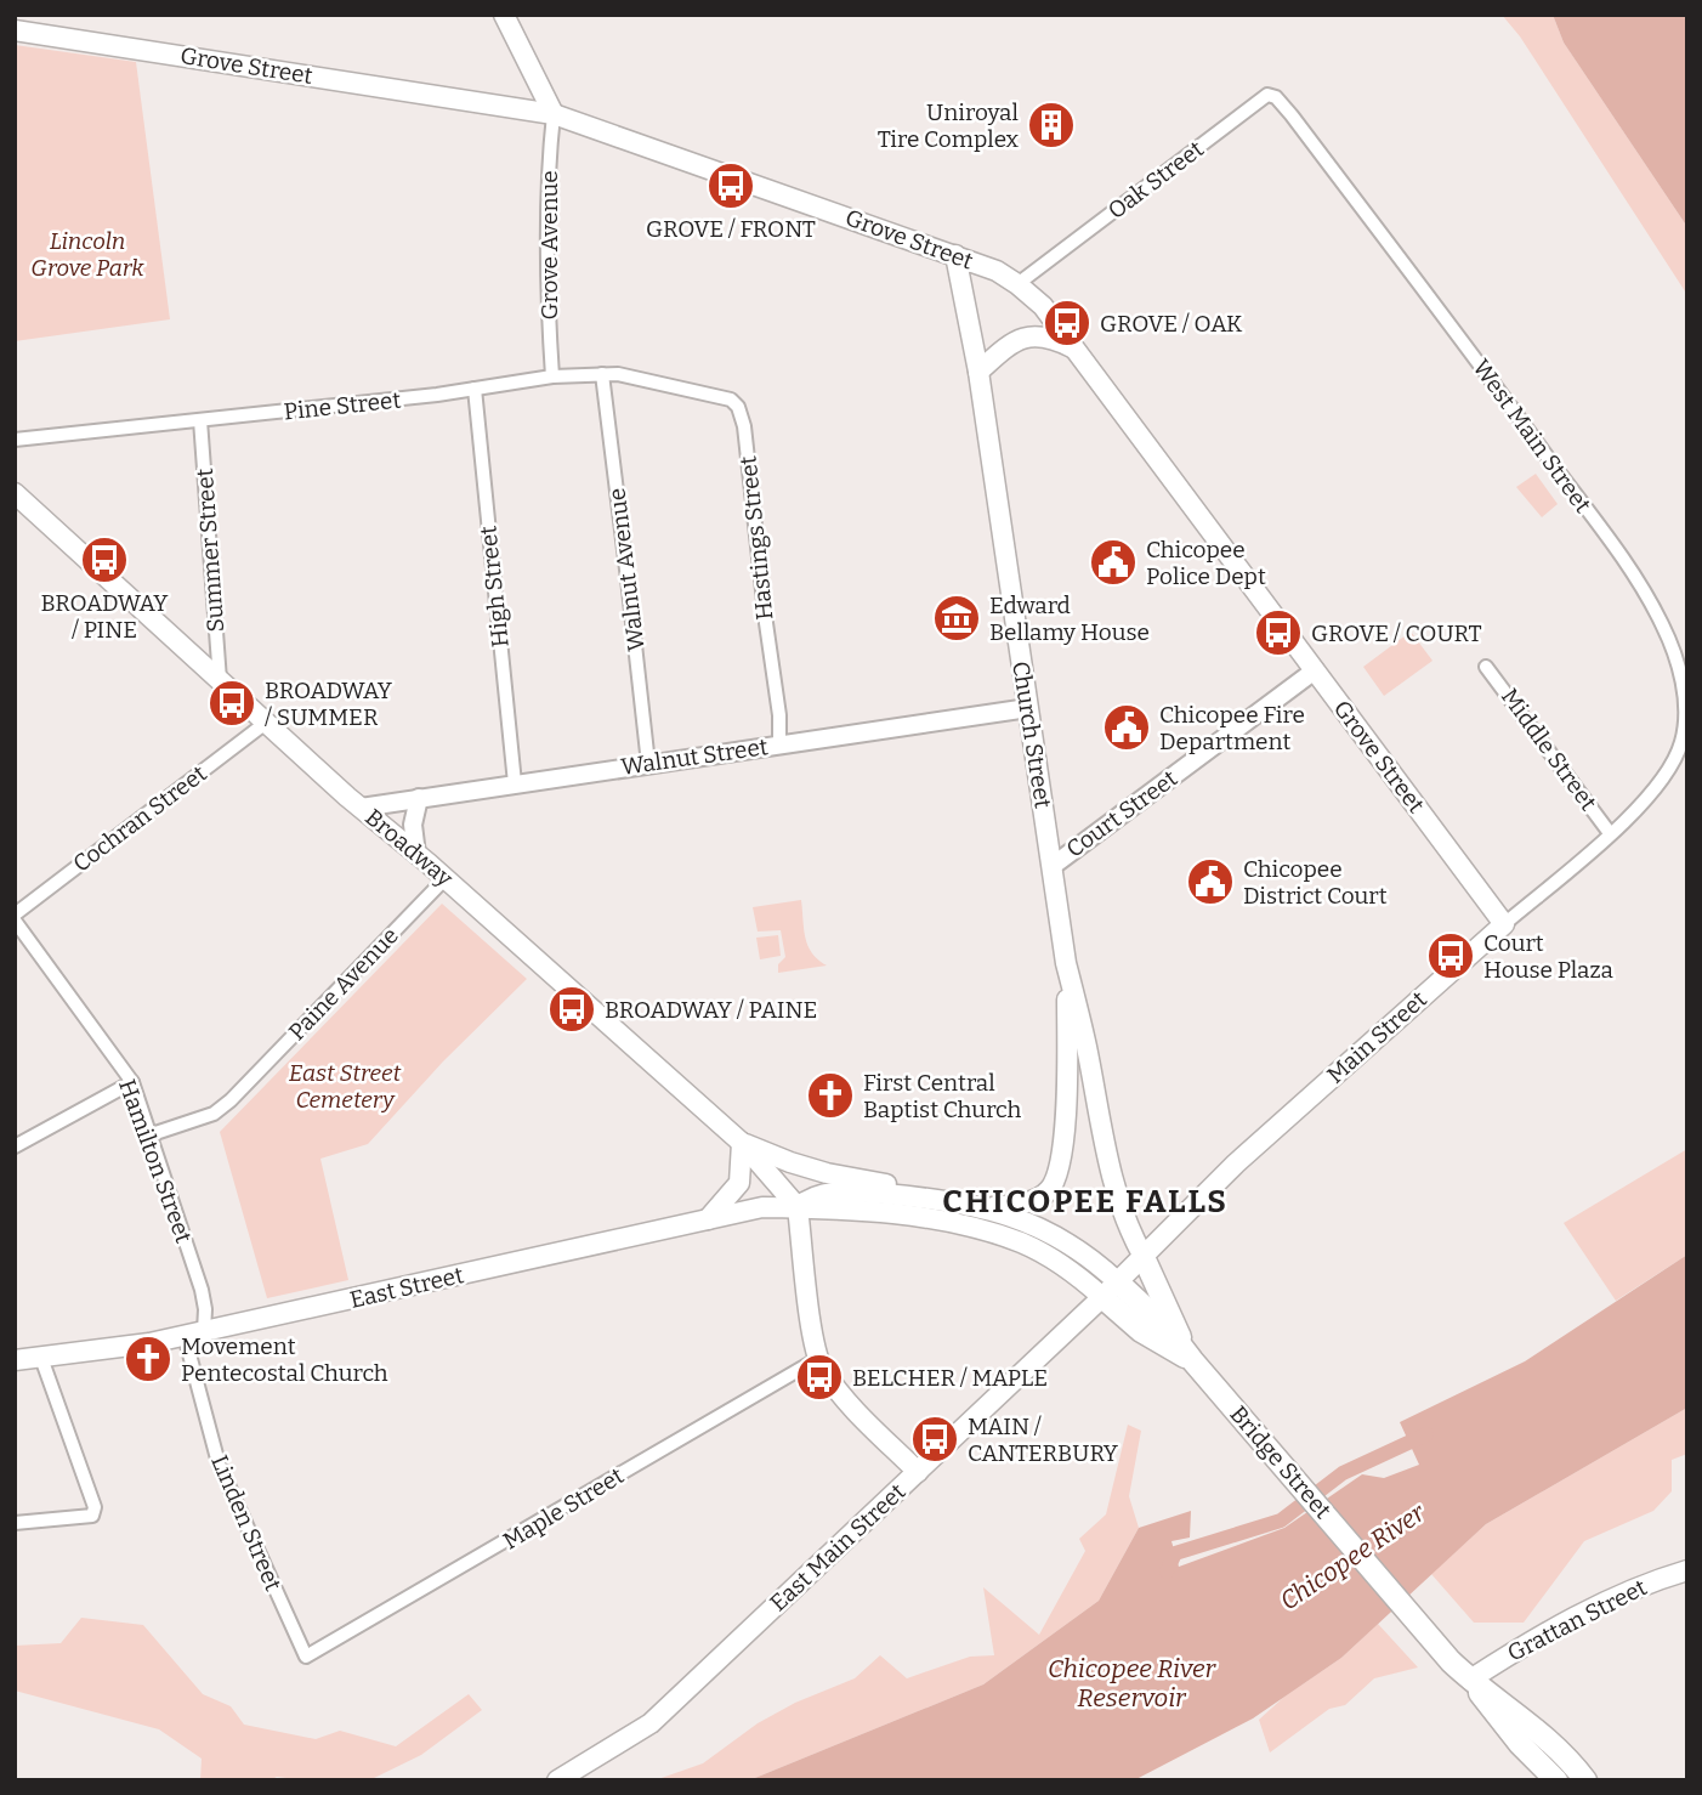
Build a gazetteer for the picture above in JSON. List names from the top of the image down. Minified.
{"streets":{"main road":["Grove Street","Church Street","Broadway","Main Street","East Street","Bridge Street","East Main Street","Grattan Street"],"street":["Oak Street","Grove Avenue","Pine Street","West Main Street","Hastings Street","Summer Street","Walnut Avenue","High Street","Middle Street","Walnut Street","Court Street","Cochran Street","Paine Avenue","Hamilton Street","Maple Street","Linden Street"]},"crossings":[["Grove Street","Oak Street"],["Grove Street","Grove Avenue"],["Grove Street","Church Street"],["Grove Street","Court Street"],["Grove Street","Main Street"],["Oak Street","West Main Street"],["Grove Avenue","Pine Street"],["Pine Street","Hastings Street"],["Pine Street","Summer Street"],["Pine Street","Walnut Avenue"],["Pine Street","High Street"],["West Main Street","Main Street"],["Hastings Street","Walnut Street"],["Summer Street","Broadway"],["Walnut Avenue","Walnut Street"],["High Street","Walnut Street"],["Church Street","Walnut Street"],["Church Street","Court Street"],["Church Street","Main Street"],["Middle Street","Main Street"],["Walnut Street","Broadway"],["Cochran Street","Broadway"],["Broadway","Paine Avenue"],["Broadway","East Street"],["Paine Avenue","Hamilton Street"],["Main Street","Bridge Street"],["Main Street","East Main Street"],["Hamilton Street","East Street"],["East Street","Linden Street"],["Bridge Street","East Main Street"],["Bridge Street","Grattan Street"],["Maple Street","Linden Street"]],"districts":["CHICOPEE FALLS"],"water":["Chicopee River","Chicopee River Reservoir"],"parks":["Lincoln Grove Park","East Street Cemetery"],"places":{"building":["Uniroyal Tire Complex"],"bus stop":["GROVE / FRONT","GROVE / OAK","BROADWAY / PINE","GROVE / COURT","BROADWAY / SUMMER","Court House Plaza","BROADWAY / PAINE","BELCHER / MAPLE","MAIN / CANTERBURY"],"public building":["Chicopee Police Dept","Chicopee Fire Department","Chicopee District Court"],"museum":["Edward Bellamy House"],"church":["First Central Baptist Church","Movement Pentecostal Church"]}}
